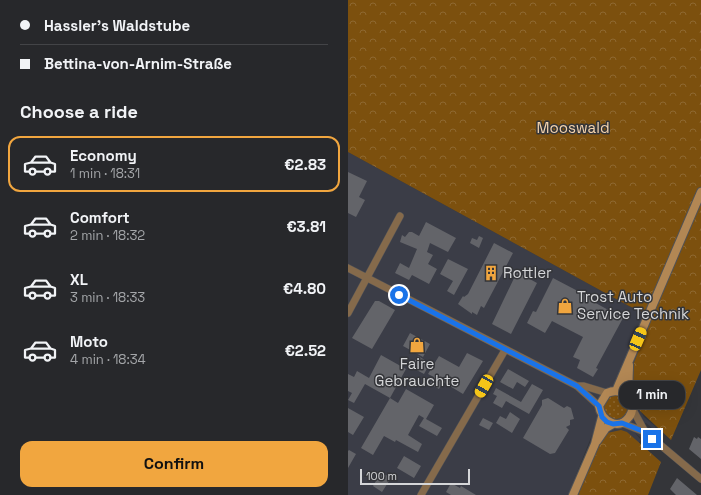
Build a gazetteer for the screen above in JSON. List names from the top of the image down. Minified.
{"parks":["Mooswald"],"places":{"building":["Rottler"],"shop":["Trost Auto Service Technik","Faire Gebrauchte"]},"scale_bar":"100 m","page":{"banner":["Hassler's Waldstube","Bettina-von-Arnim-Straße"],"heading":"Choose a ride","list":[{"name":"Economy","note":"1 min · 18:31","value":"€2.83"},{"name":"Comfort","note":"2 min · 18:32","value":"€3.81"},{"name":"XL","note":"3 min · 18:33","value":"€4.80"},{"name":"Moto","note":"4 min · 18:34","value":"€2.52"}],"bubble":"1 min","buttons":"Confirm","scale":"100 m"}}
